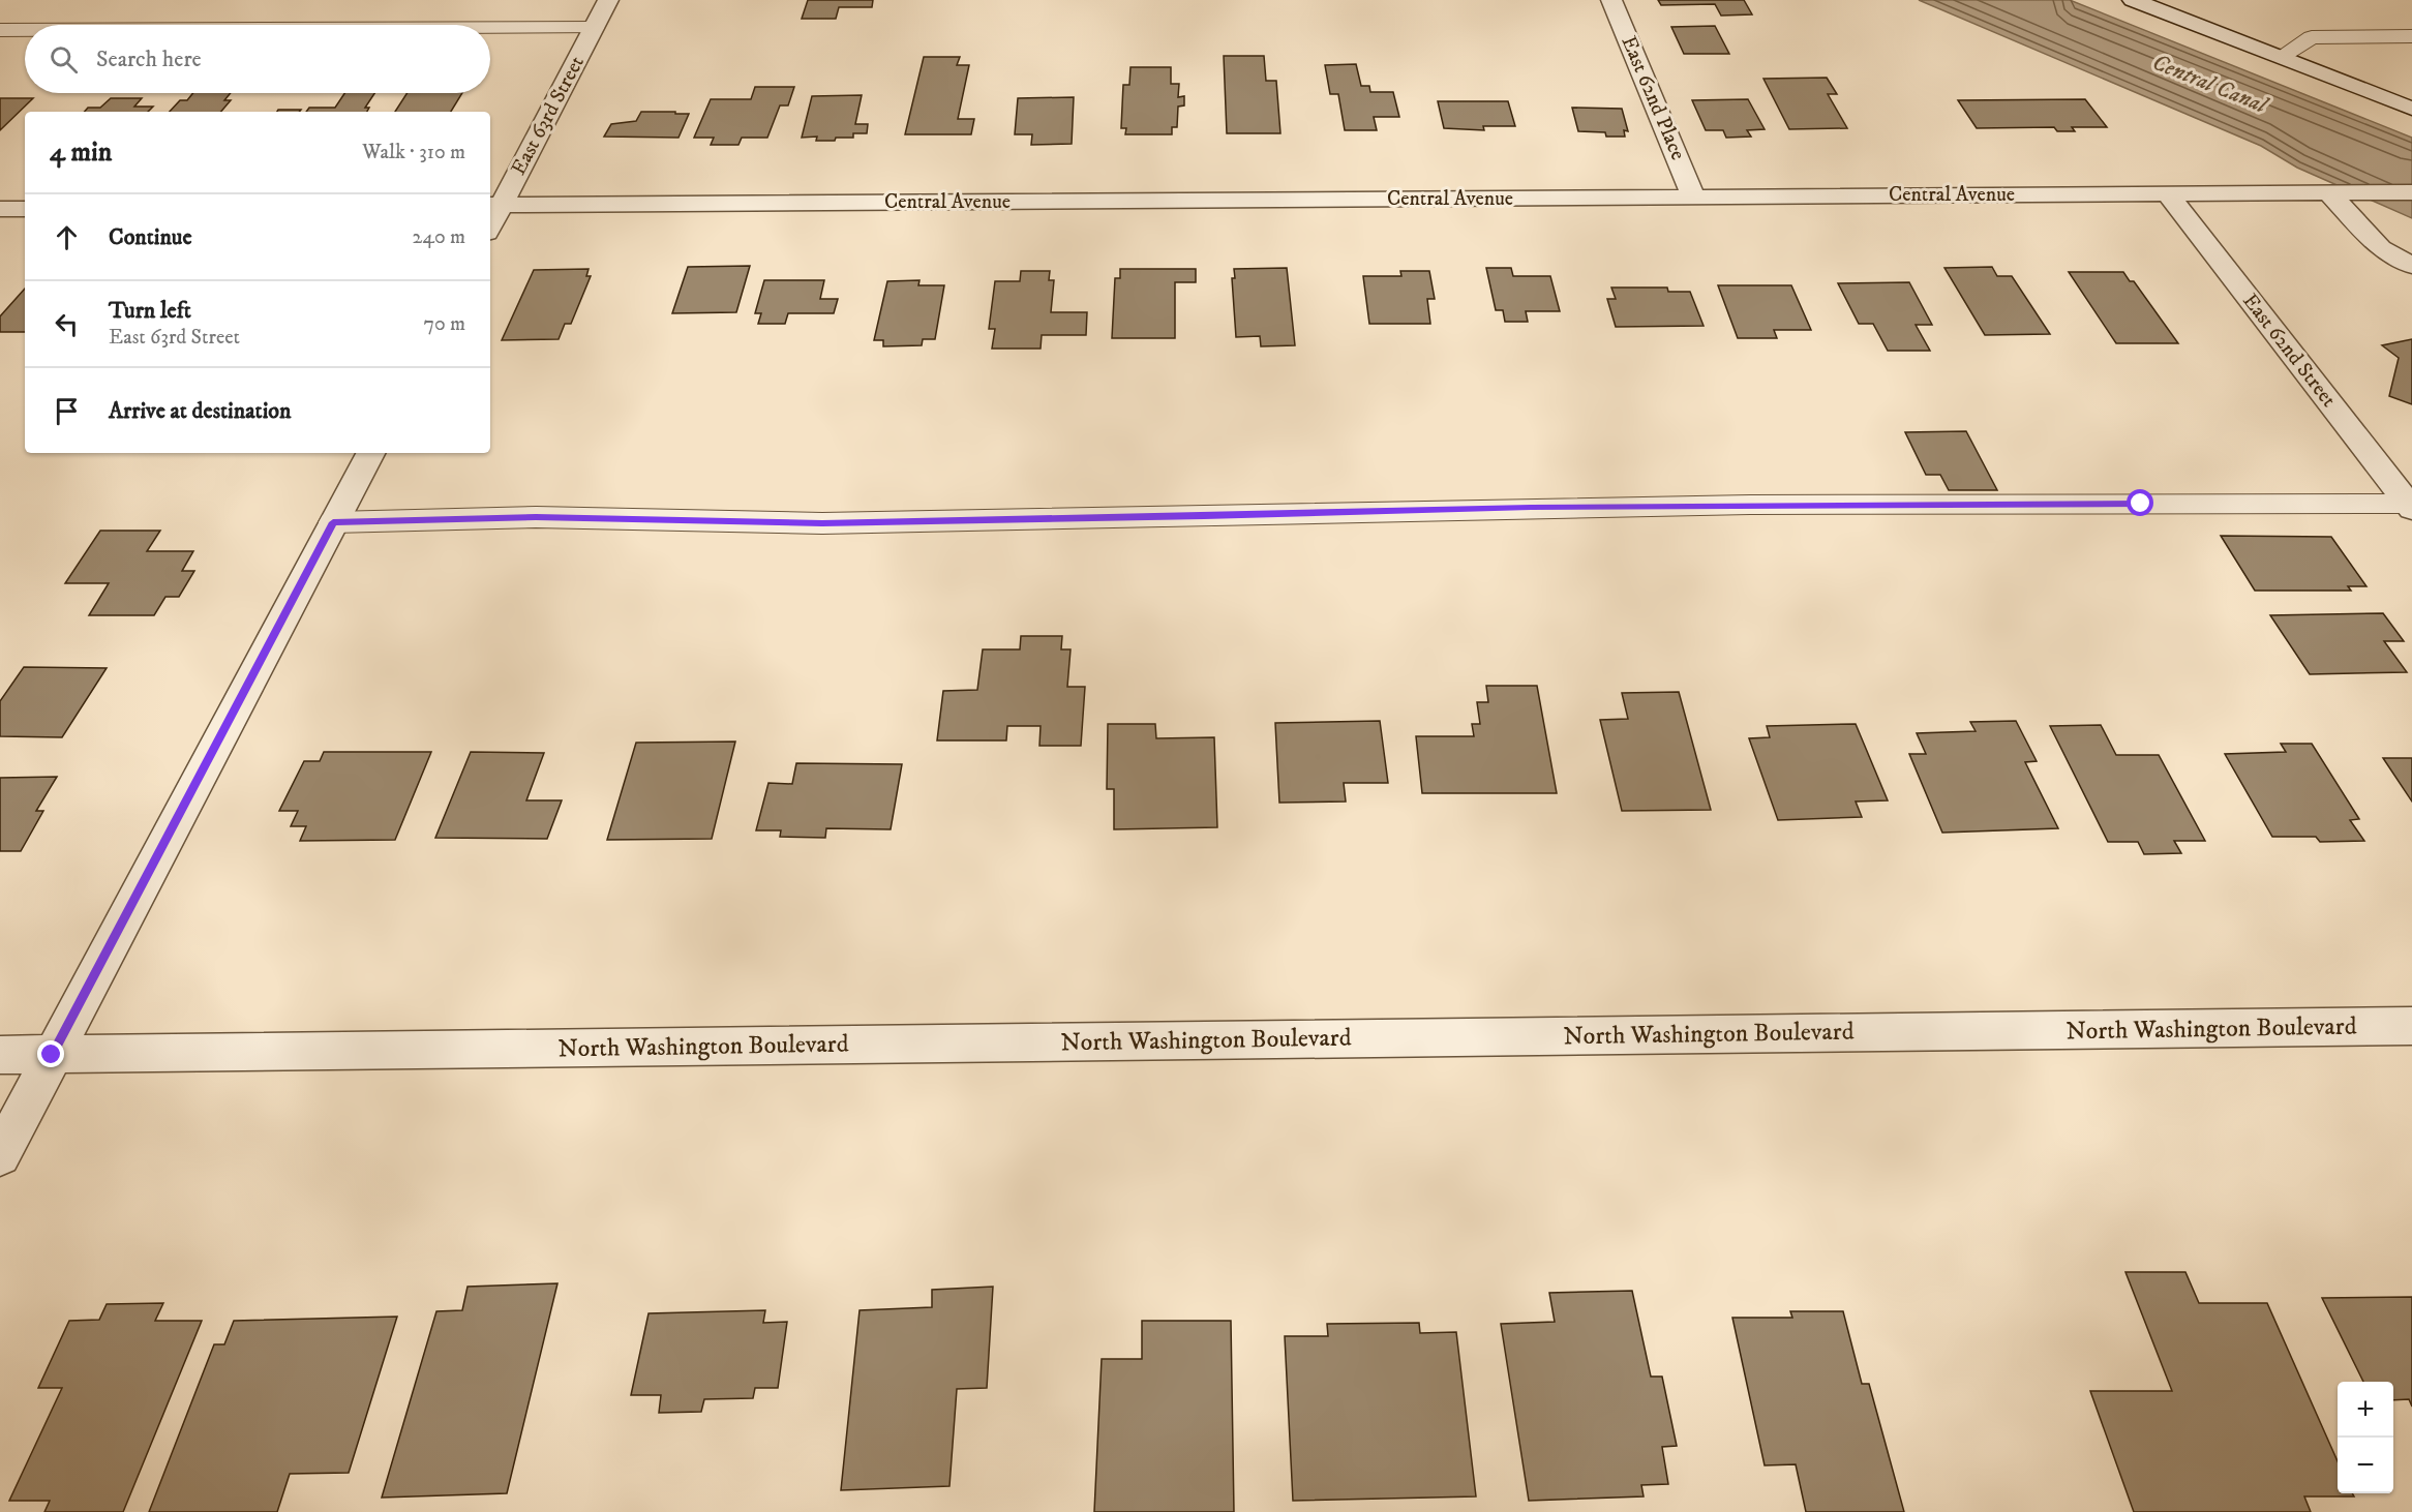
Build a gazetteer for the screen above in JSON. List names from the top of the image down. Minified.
{"streets":{"street":["East 62nd Place","East 63rd Street","Central Avenue","East 62nd Street","North Washington Boulevard"]},"crossings":[["East 62nd Place","Central Avenue"],["East 63rd Street","Central Avenue"],["Central Avenue","East 62nd Street"]],"water":["Central Canal"],"page":{"search":"Search here","heading":["4 min","Walk · 310 m"],"list":[["Continue","240 m"],["Turn left","East 63rd Street","70 m"],"Arrive at destination"],"map_buttons":["+","−"]}}
